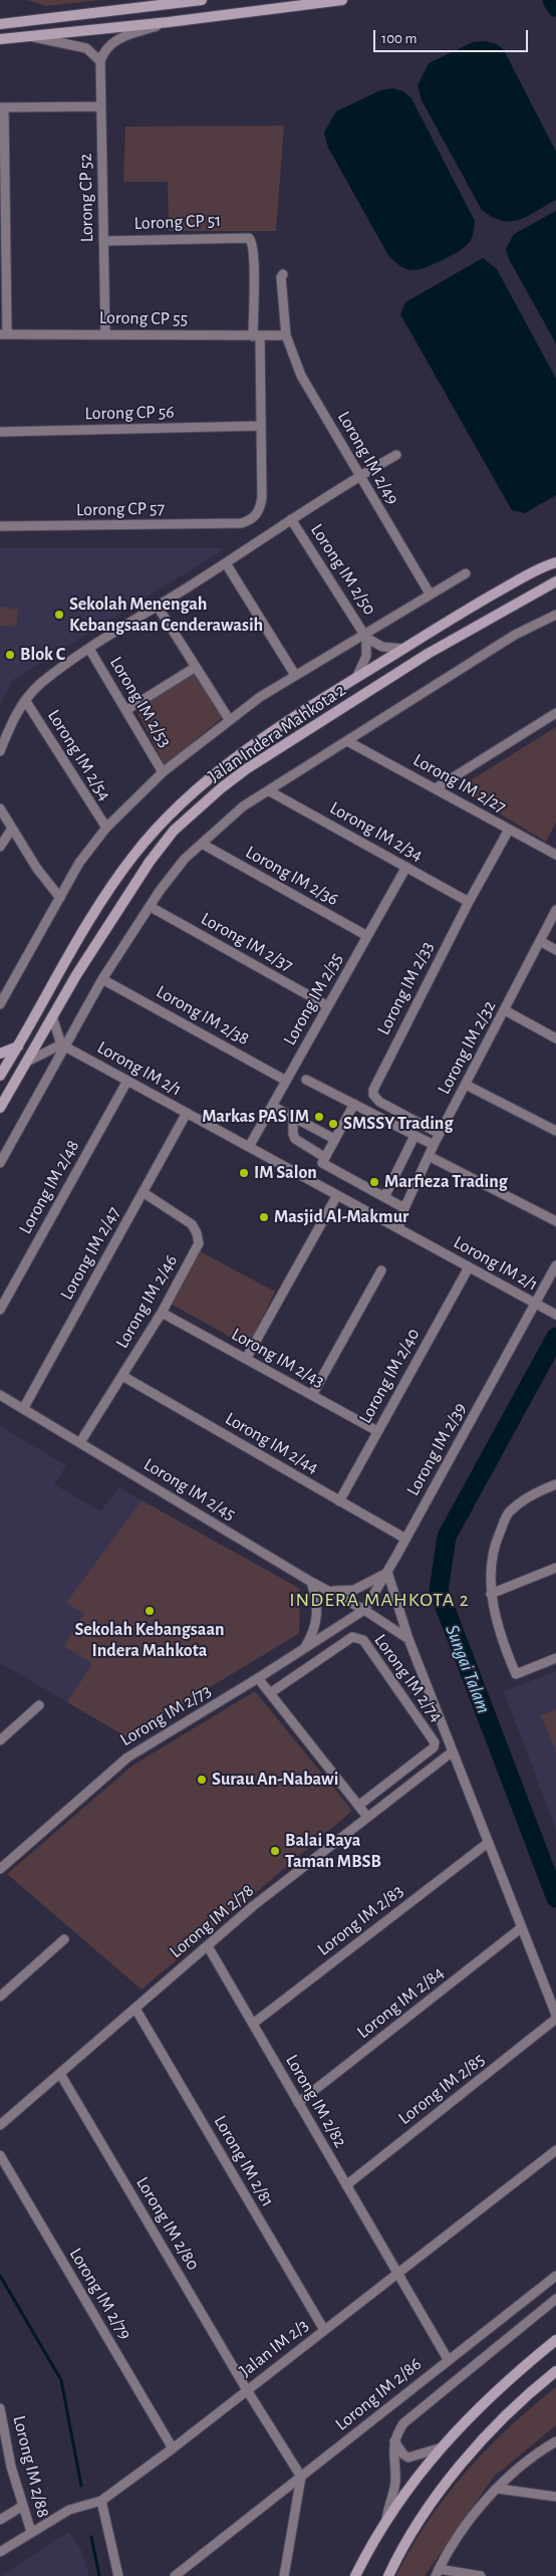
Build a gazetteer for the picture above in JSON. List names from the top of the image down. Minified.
{"streets":{"street":["Lorong CP 52","Lorong CP 51","Lorong CP 55","Lorong CP 56","Lorong IM 2/49","Lorong CP 57","Lorong IM 2/50","Lorong IM 2/53","Jalan Indera Mahkota 2","Lorong IM 2/54","Lorong IM 2/27","Lorong IM 2/34","Lorong IM 2/36","Lorong IM 2/37","Lorong IM 2/33","Lorong IM 2/35","Lorong IM 2/38","Lorong IM 2/32","Lorong IM 2/1","Lorong IM 2/48","Lorong IM 2/47","Lorong IM 2/46","Lorong IM 2/43","Lorong IM 2/40","Lorong IM 2/44","Lorong IM 2/39","Lorong IM 2/45","Lorong IM 2/74","Lorong IM 2/73","Lorong IM 2/83","Lorong IM 2/78","Lorong IM 2/84","Lorong IM 2/85","Lorong IM 2/82","Lorong IM 2/81","Lorong IM 2/80","Lorong IM 2/79","Jalan IM 2/3","Lorong IM 2/86","Lorong IM 2/88"]},"crossings":[["Lorong CP 52","Lorong CP 51"],["Lorong CP 52","Lorong CP 55"],["Lorong CP 51","Lorong CP 55"],["Lorong CP 55","Lorong IM 2/49"],["Lorong CP 56","Lorong CP 57"],["Lorong IM 2/27","Lorong IM 2/33"],["Lorong IM 2/34","Lorong IM 2/33"],["Lorong IM 2/34","Lorong IM 2/35"],["Lorong IM 2/36","Lorong IM 2/35"],["Lorong IM 2/37","Lorong IM 2/35"],["Lorong IM 2/33","Lorong IM 2/32"],["Lorong IM 2/35","Lorong IM 2/38"],["Lorong IM 2/35","Lorong IM 2/1"],["Lorong IM 2/32","Lorong IM 2/1"],["Lorong IM 2/1","Lorong IM 2/48"],["Lorong IM 2/1","Lorong IM 2/47"],["Lorong IM 2/1","Lorong IM 2/40"],["Lorong IM 2/1","Lorong IM 2/39"],["Lorong IM 2/47","Lorong IM 2/46"],["Lorong IM 2/47","Lorong IM 2/45"],["Lorong IM 2/46","Lorong IM 2/43"],["Lorong IM 2/46","Lorong IM 2/44"],["Lorong IM 2/46","Lorong IM 2/45"],["Lorong IM 2/43","Lorong IM 2/40"],["Lorong IM 2/40","Lorong IM 2/44"],["Lorong IM 2/44","Lorong IM 2/39"],["Lorong IM 2/39","Lorong IM 2/45"],["Lorong IM 2/39","Lorong IM 2/73"],["Lorong IM 2/45","Lorong IM 2/73"],["Lorong IM 2/83","Lorong IM 2/82"],["Lorong IM 2/78","Lorong IM 2/82"],["Lorong IM 2/78","Lorong IM 2/81"],["Lorong IM 2/78","Lorong IM 2/80"],["Lorong IM 2/84","Lorong IM 2/82"],["Lorong IM 2/85","Lorong IM 2/82"],["Lorong IM 2/82","Jalan IM 2/3"],["Lorong IM 2/82","Lorong IM 2/86"],["Lorong IM 2/81","Jalan IM 2/3"],["Lorong IM 2/80","Jalan IM 2/3"],["Lorong IM 2/80","Lorong IM 2/86"],["Lorong IM 2/79","Jalan IM 2/3"],["Jalan IM 2/3","Lorong IM 2/88"]],"districts":["INDERA MAHKOTA 2"],"water":["Sungai Talam"],"places":["Sekolah Menengah Kebangsaan Cenderawasih","Blok C","Markas PAS IM","SMSSY Trading","IM Salon","Marfieza Trading","Masjid Al-Makmur","Sekolah Kebangsaan Indera Mahkota","Surau An-Nabawi","Balai Raya Taman MBSB"],"scale_bar":"100 m"}
